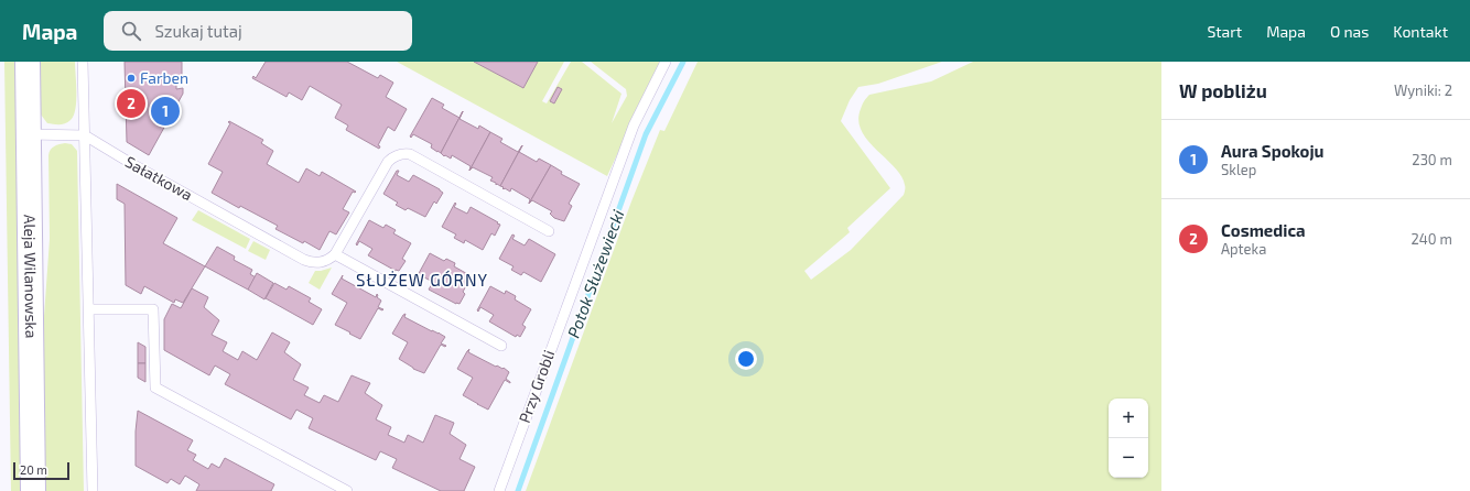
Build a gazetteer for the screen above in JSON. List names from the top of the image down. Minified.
{"streets":{"main road":["Aleja Wilanowska"],"lane":["Sałatkowa","Przy Grobli"]},"districts":["SŁUŻEW GÓRNY"],"water":["Potok Służewiecki"],"places":["Farben"],"scale_bar":"20 m","page":{"header":"Mapa","search":"Szukaj tutaj","nav":["Start","Mapa","O nas","Kontakt"],"heading":["W pobliżu","Wyniki: 2"],"pins":["2","1"],"list":[{"mark":"1","name":"Aura Spokoju","note":"Sklep","value":"230 m"},{"mark":"2","name":"Cosmedica","note":"Apteka","value":"240 m"}],"map_buttons":["+","−"],"scale":"20 m"}}
